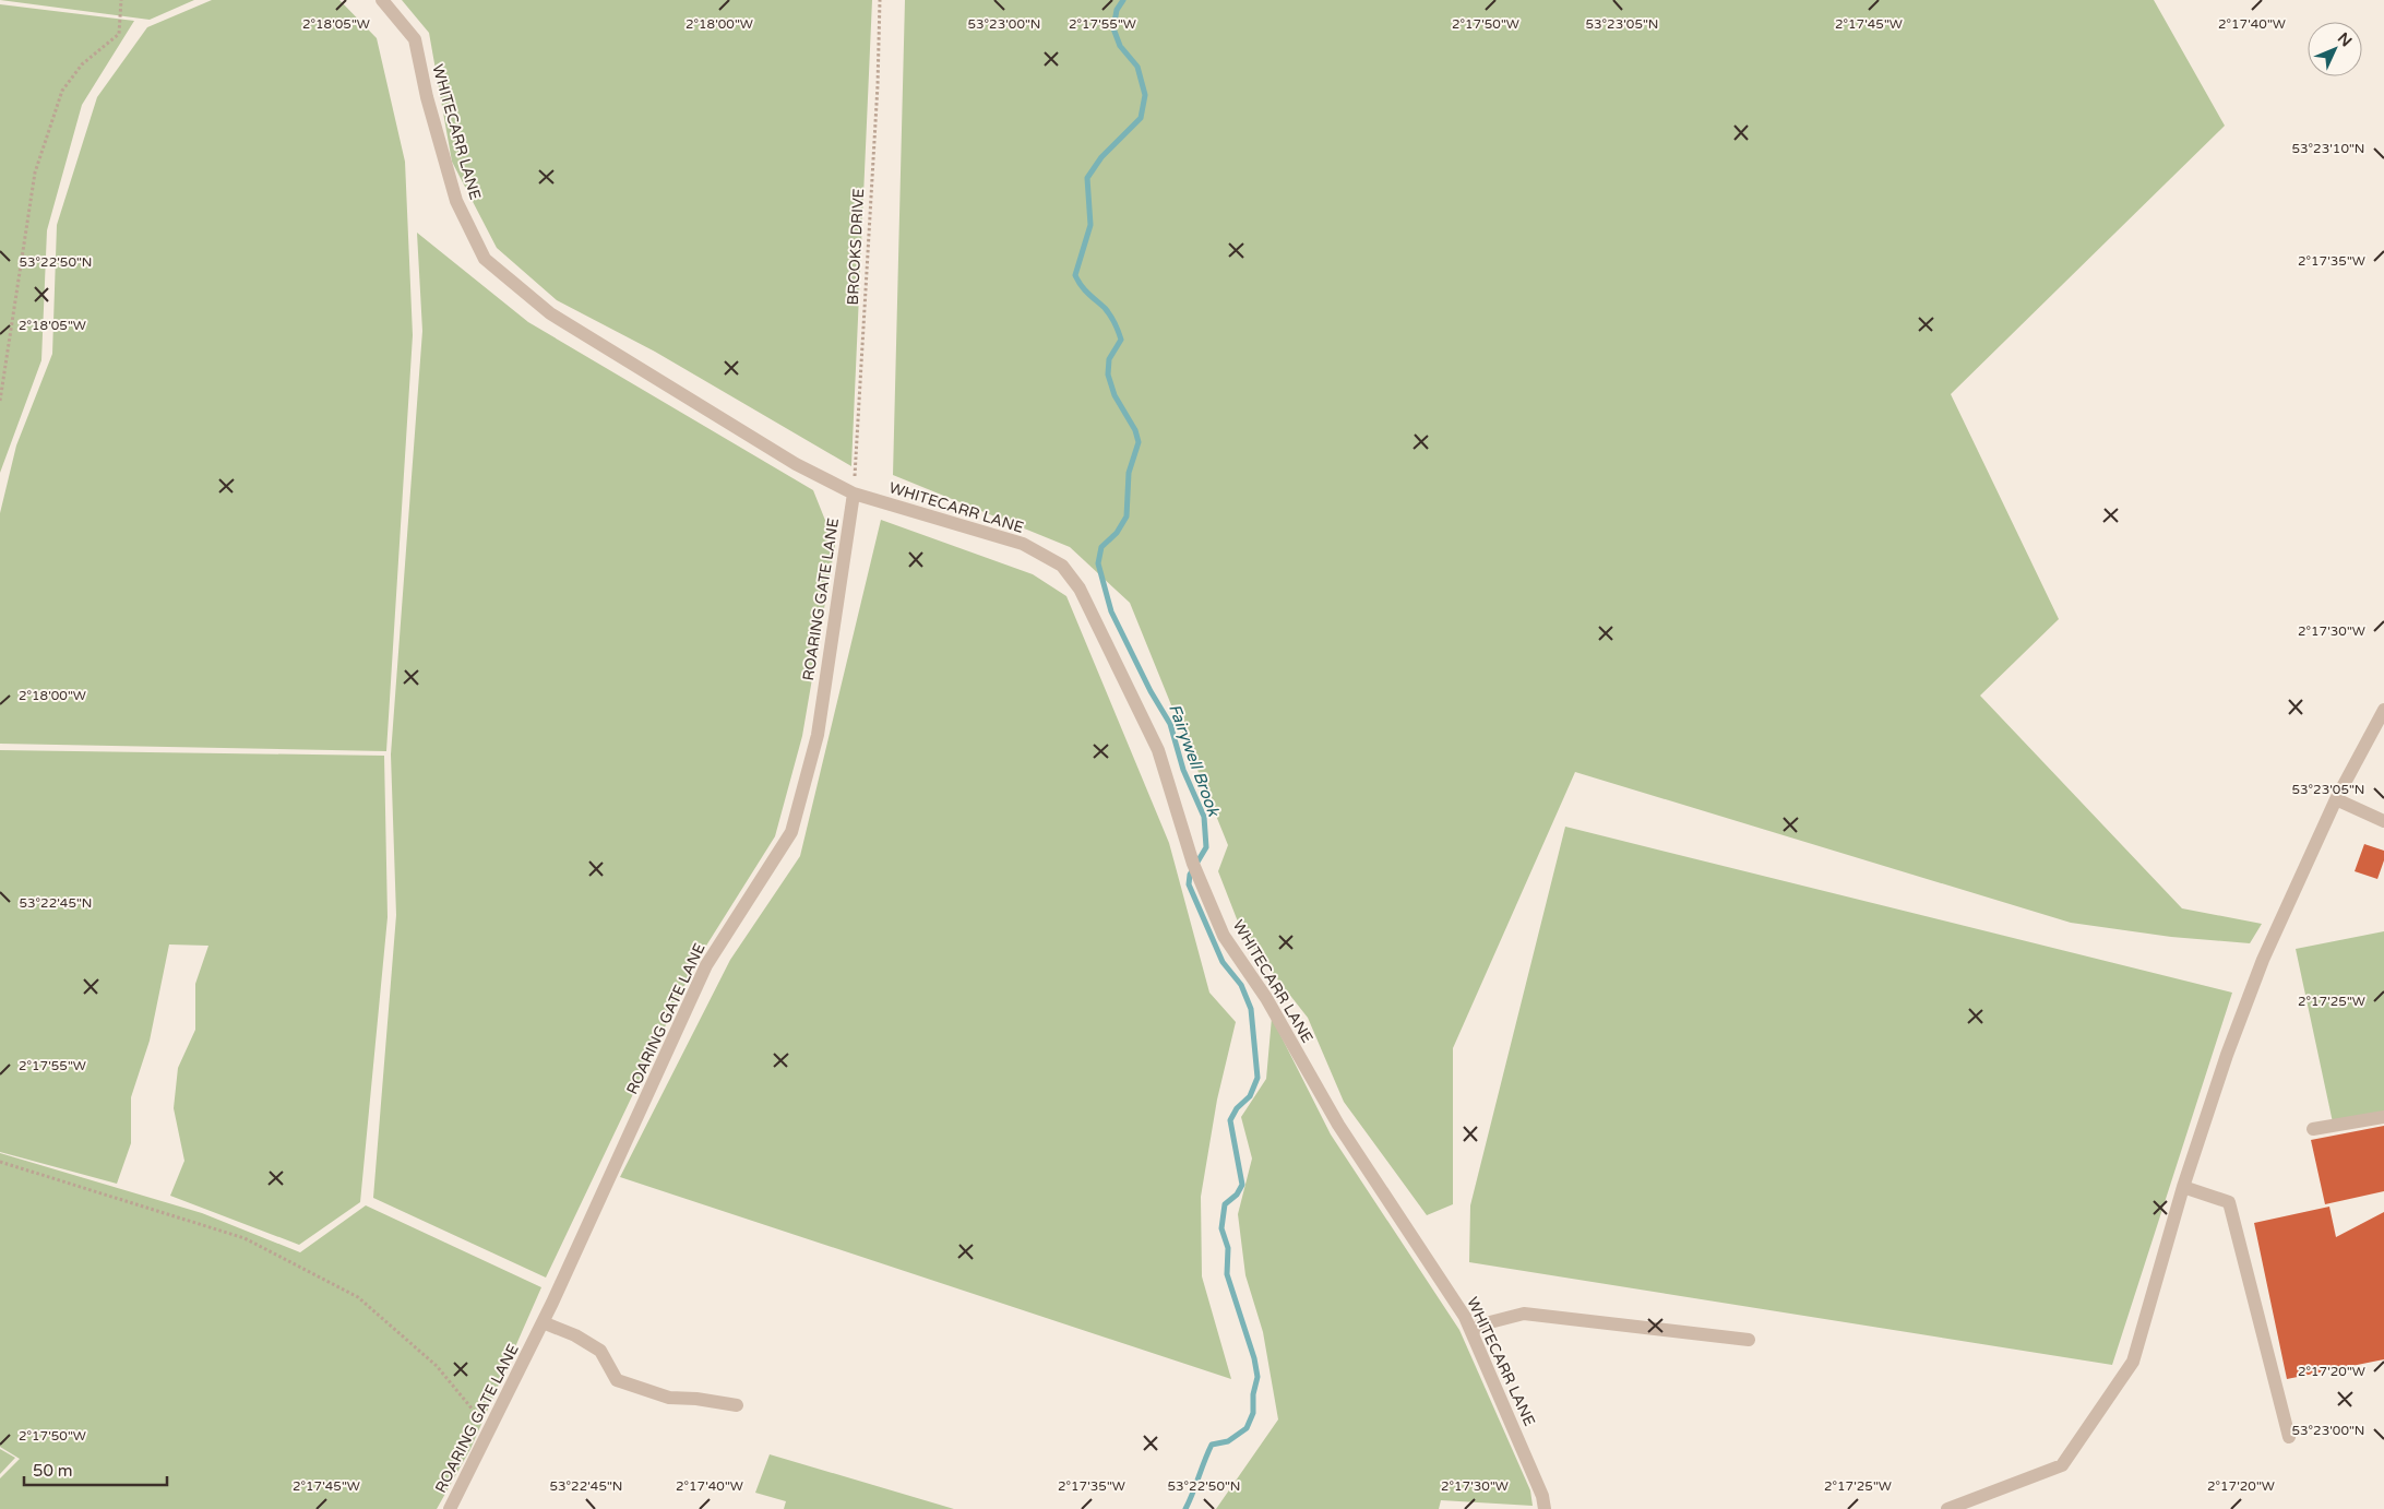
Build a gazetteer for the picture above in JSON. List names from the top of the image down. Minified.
{"streets":{"street":["WHITECARR LANE","ROARING GATE LANE"],"path":["BROOKS DRIVE"]},"crossings":[["WHITECARR LANE","BROOKS DRIVE"],["WHITECARR LANE","ROARING GATE LANE"],["BROOKS DRIVE","ROARING GATE LANE"]],"water":["Fairywell Brook"],"scale_bar":"50 m","north":"top right","coordinates":["2°18'05\"W","2°18'00\"W","2°17'55\"W","2°17'50\"W","2°17'45\"W","2°17'40\"W","53°23'05\"N","53°23'00\"N","53°23'10\"N","2°17'35\"W","53°22'50\"N","2°17'30\"W","53°22'45\"N","2°17'25\"W","2°17'20\"W"]}
